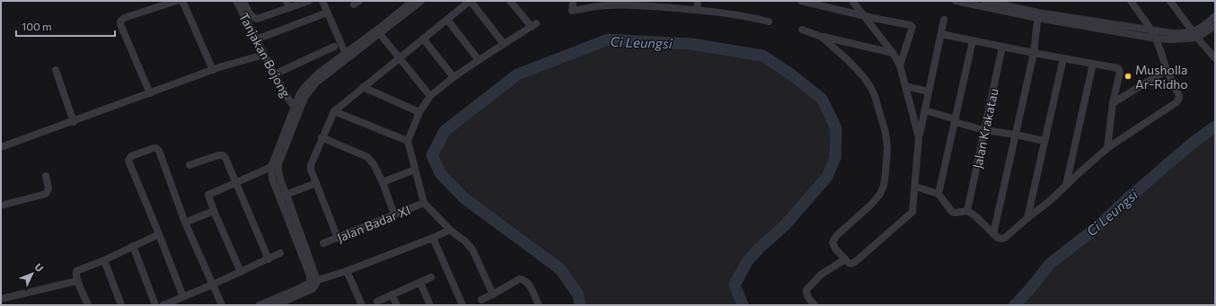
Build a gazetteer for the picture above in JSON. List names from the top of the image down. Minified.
{"streets":{"street":["Tanjakan Bojong","Jalan Krakatau","Jalan Badar XI"]},"water":["Ci Leungsi"],"places":["Musholla Ar-Ridho"],"scale_bar":"100 m","north":"top right"}
